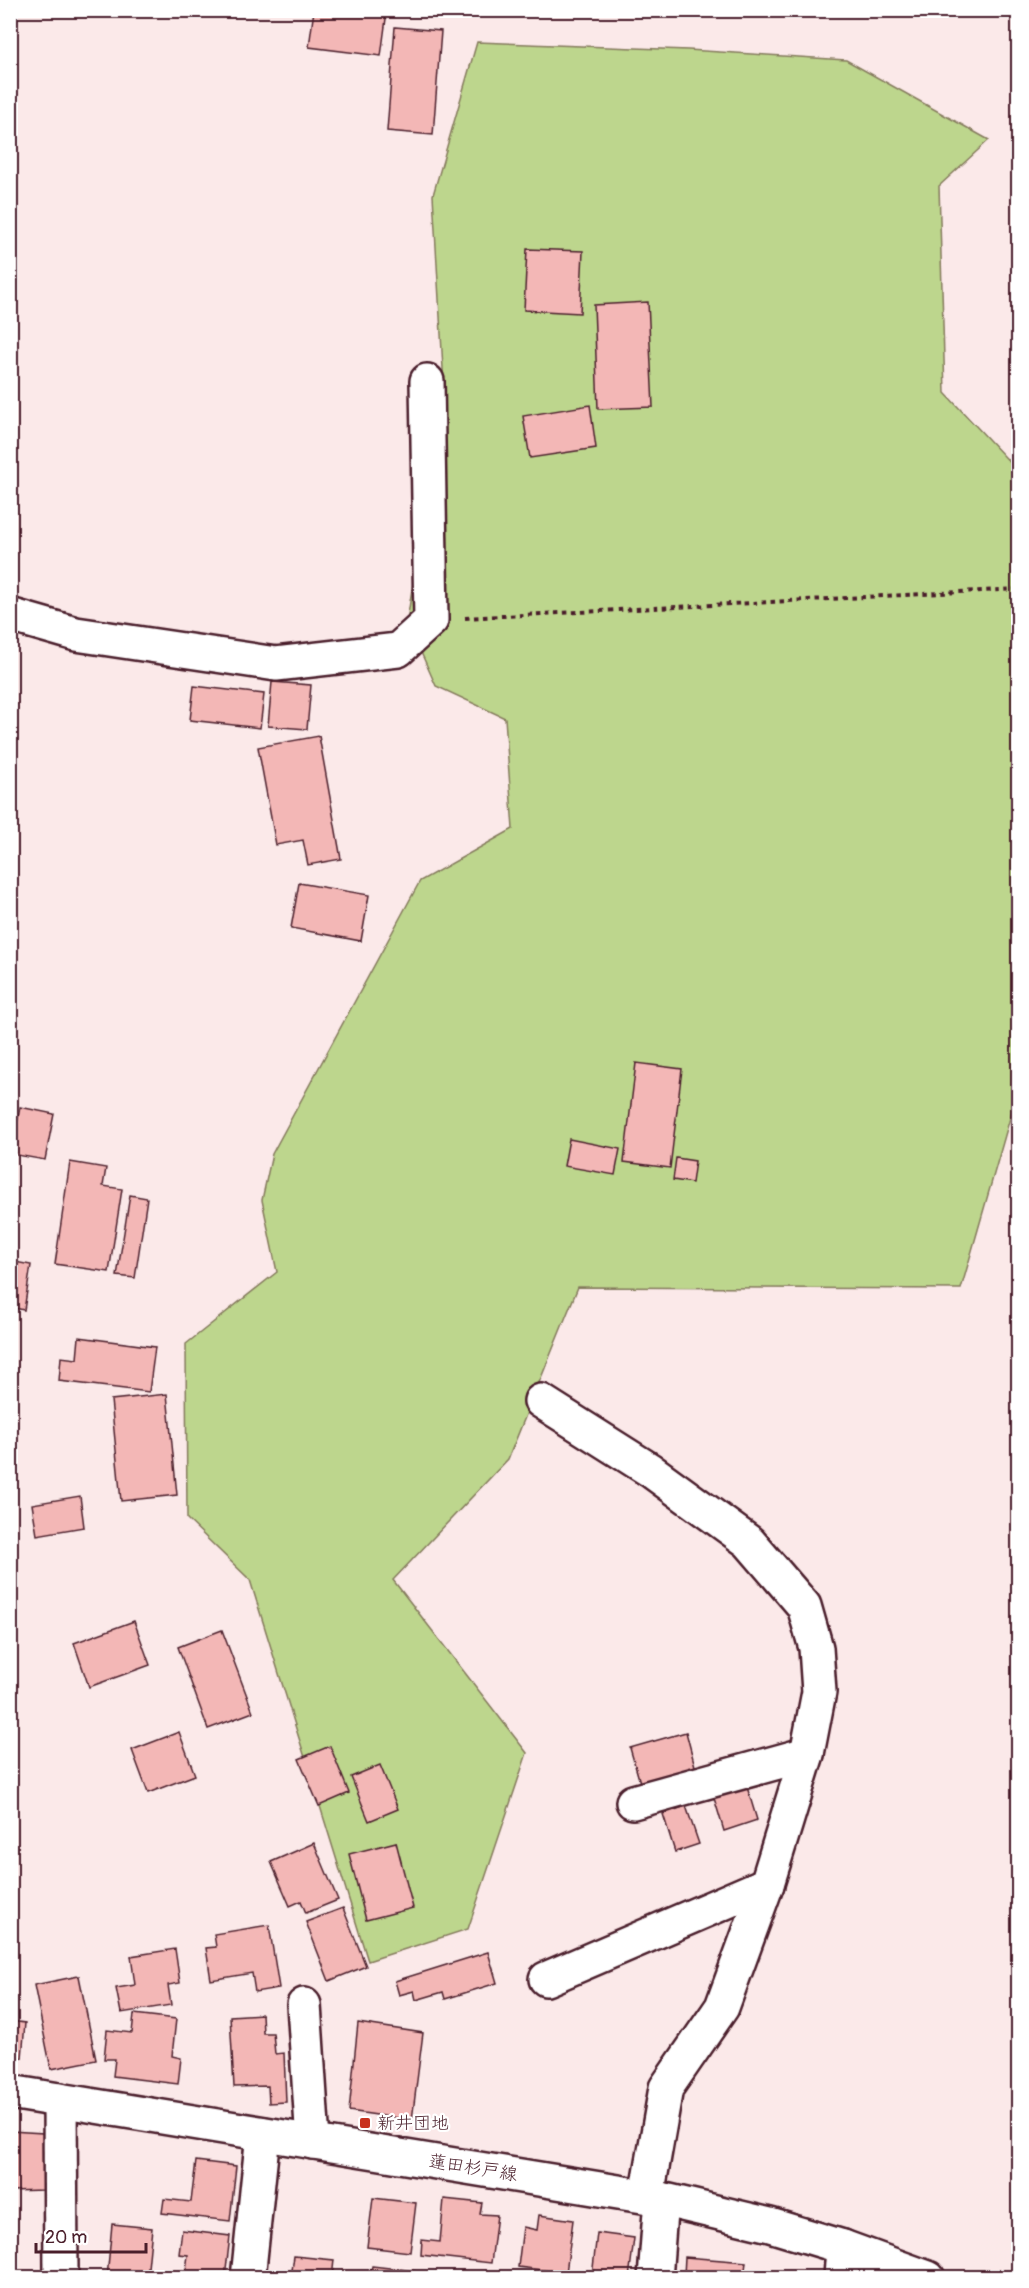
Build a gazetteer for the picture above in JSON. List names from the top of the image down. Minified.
{"streets":{"street":["蓮田杉戸線"]},"places":{"transit":["新井団地"]},"scale_bar":"20 m"}
